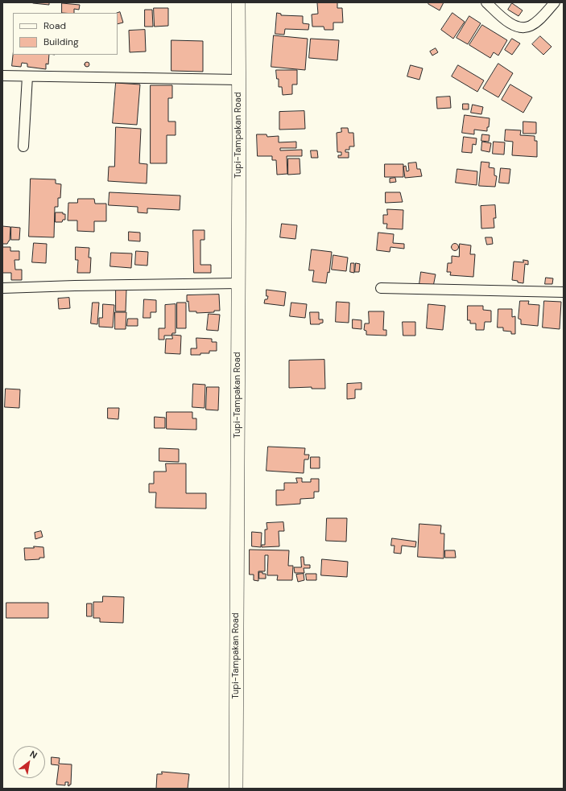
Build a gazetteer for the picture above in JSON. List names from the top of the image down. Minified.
{"streets":{"main road":["Tupi-Tampakan Road"]},"legend":["Road","Building"],"north":"top right"}
